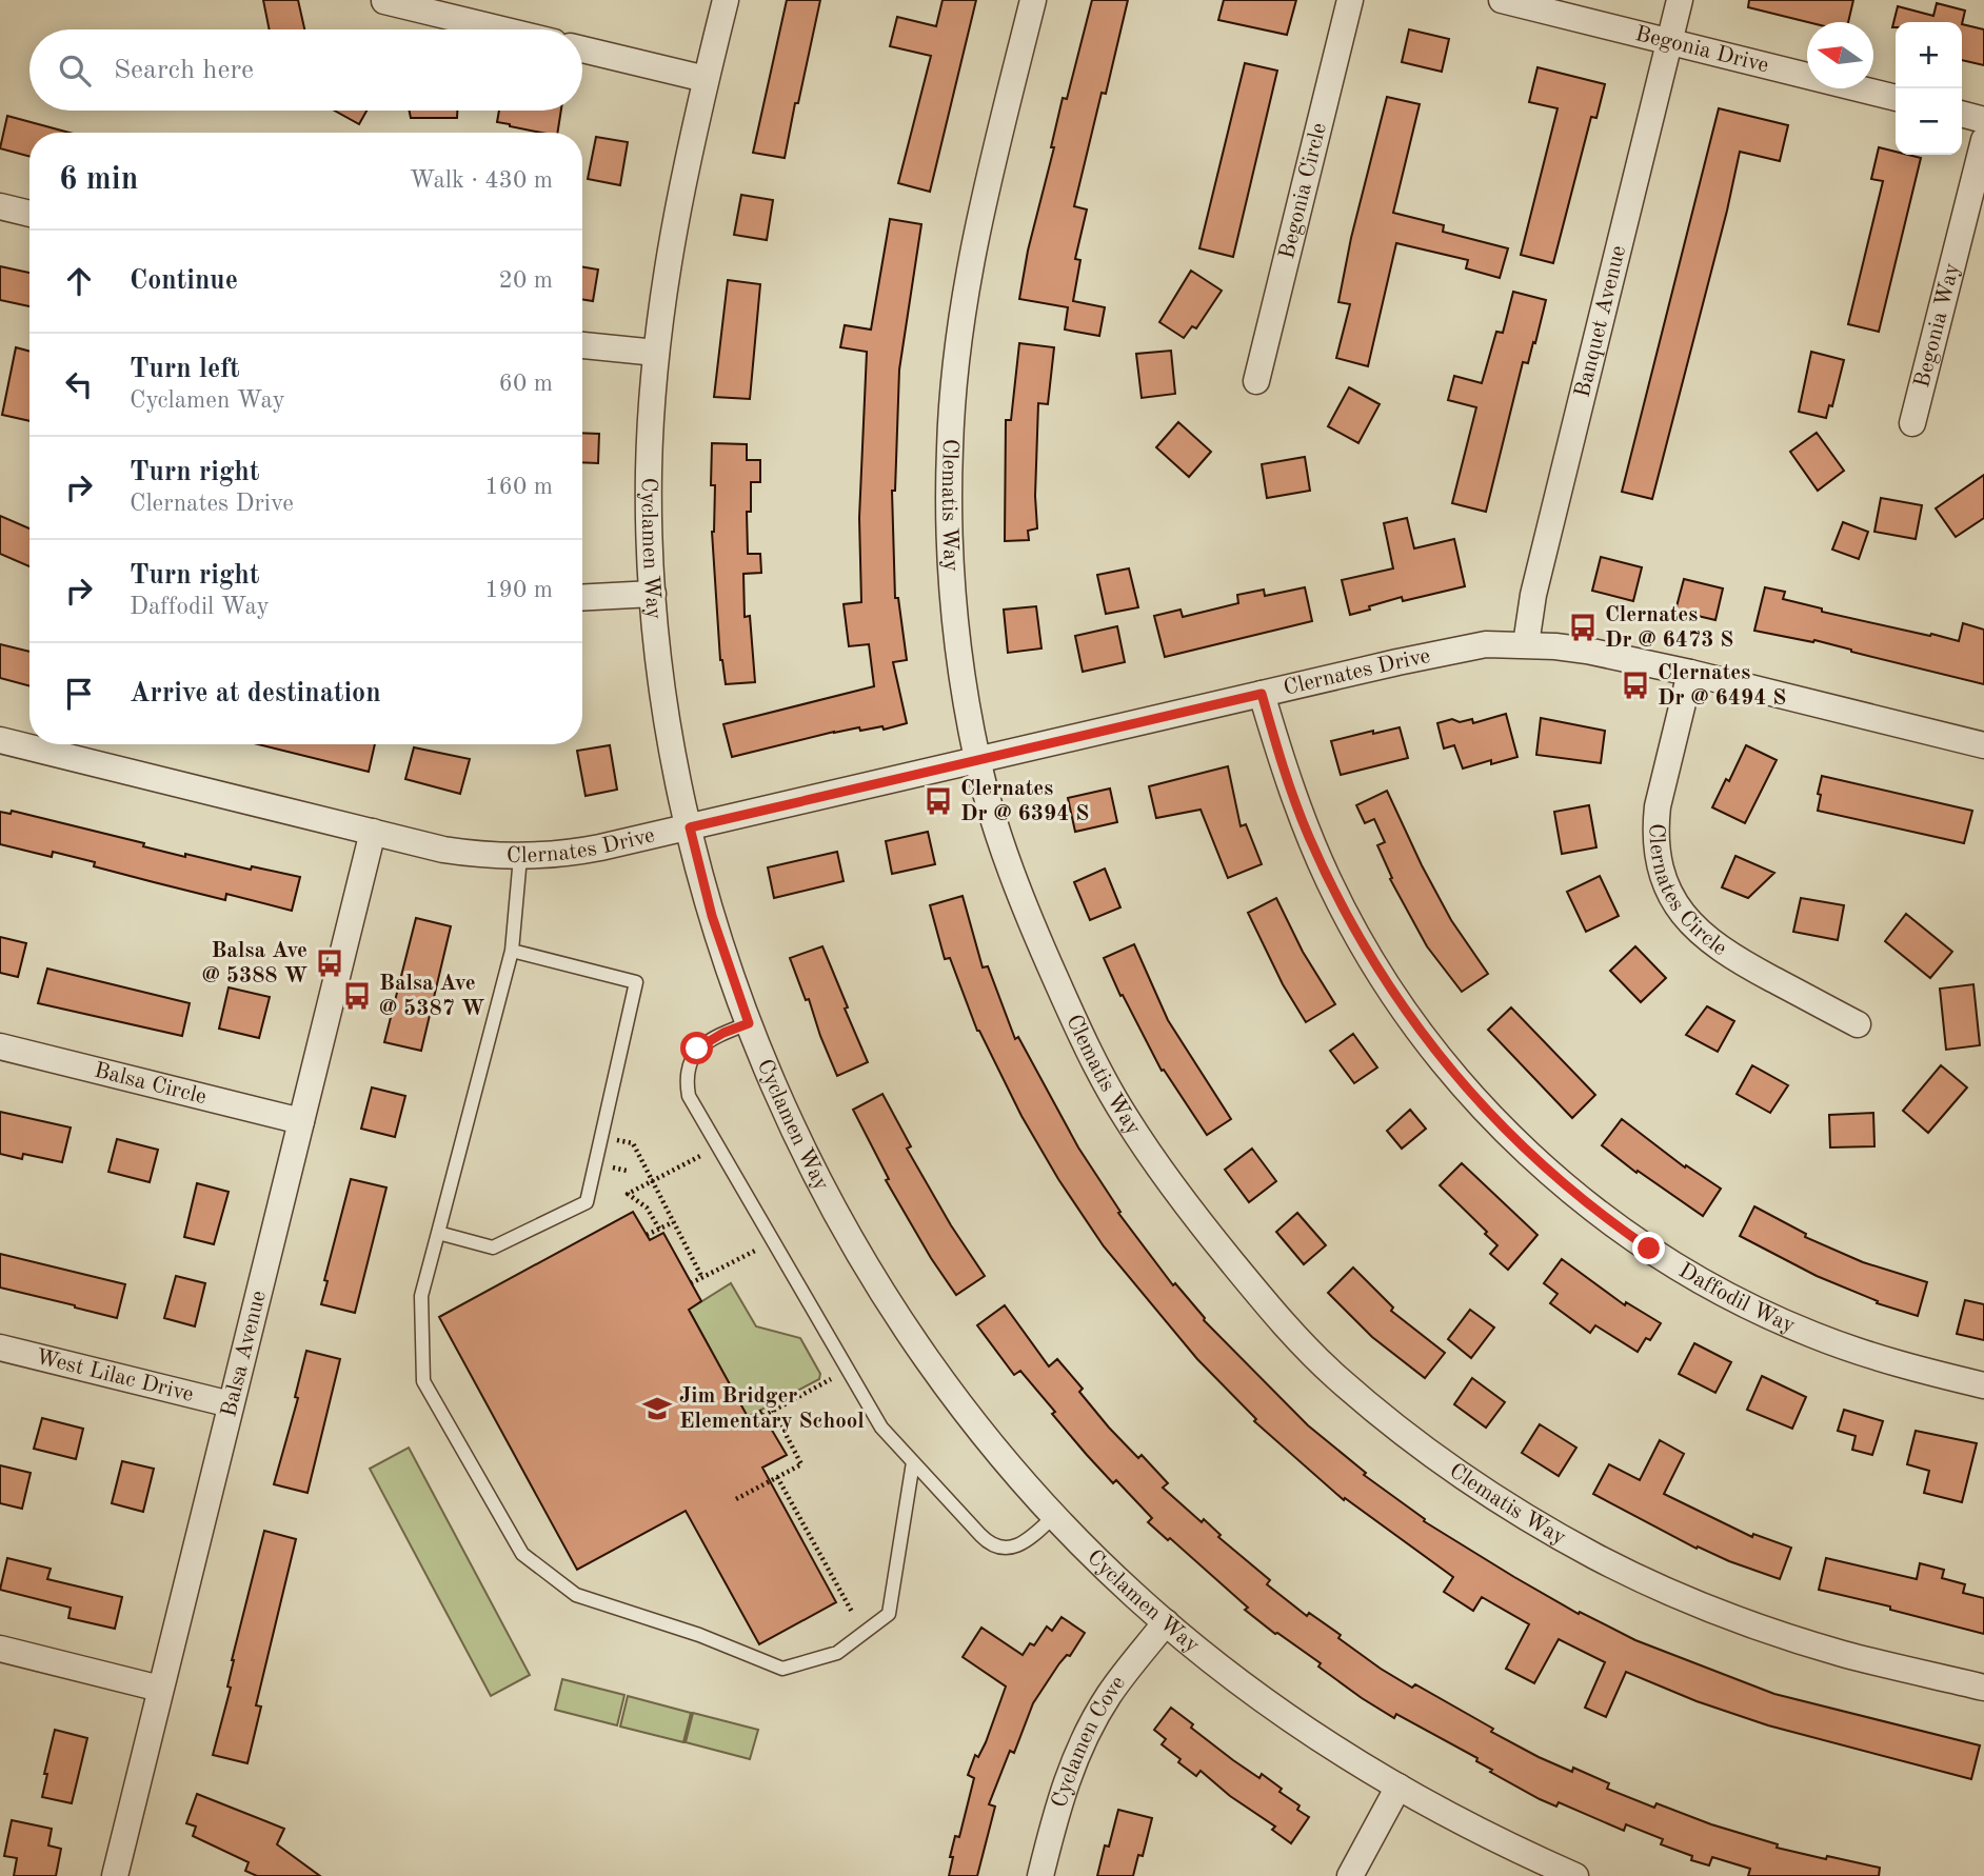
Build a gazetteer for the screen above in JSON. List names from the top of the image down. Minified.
{"streets":{"street":["Begonia Drive","Begonia Circle","Banquet Avenue","Begonia Way","Clematis Way","Cyclamen Way","Clernates Drive","Clernates Circle","Balsa Circle","Daffodil Way","Balsa Avenue","West Lilac Drive","Cyclamen Cove"]},"crossings":[["Begonia Drive","Banquet Avenue"],["Banquet Avenue","Clernates Drive"],["Clematis Way","Clernates Drive"],["Cyclamen Way","Clernates Drive"],["Cyclamen Way","Cyclamen Cove"],["Clernates Drive","Clernates Circle"],["Clernates Drive","Daffodil Way"],["Clernates Drive","Balsa Avenue"],["Balsa Circle","Balsa Avenue"],["Balsa Avenue","West Lilac Drive"]],"places":{"bus stop":["Clernates Dr @ 6473 S","Clernates Dr @ 6494 S","Clernates Dr @ 6394 S","Balsa Ave @ 5388 W","Balsa Ave @ 5387 W"],"school or university":["Jim Bridger Elementary School"]},"north":"left","page":{"map_buttons":["+","−"],"search":"Search here","heading":["6 min","Walk · 430 m"],"list":[["Continue","20 m"],["Turn left","Cyclamen Way","60 m"],["Turn right","Clernates Drive","160 m"],["Turn right","Daffodil Way","190 m"],"Arrive at destination"]}}
